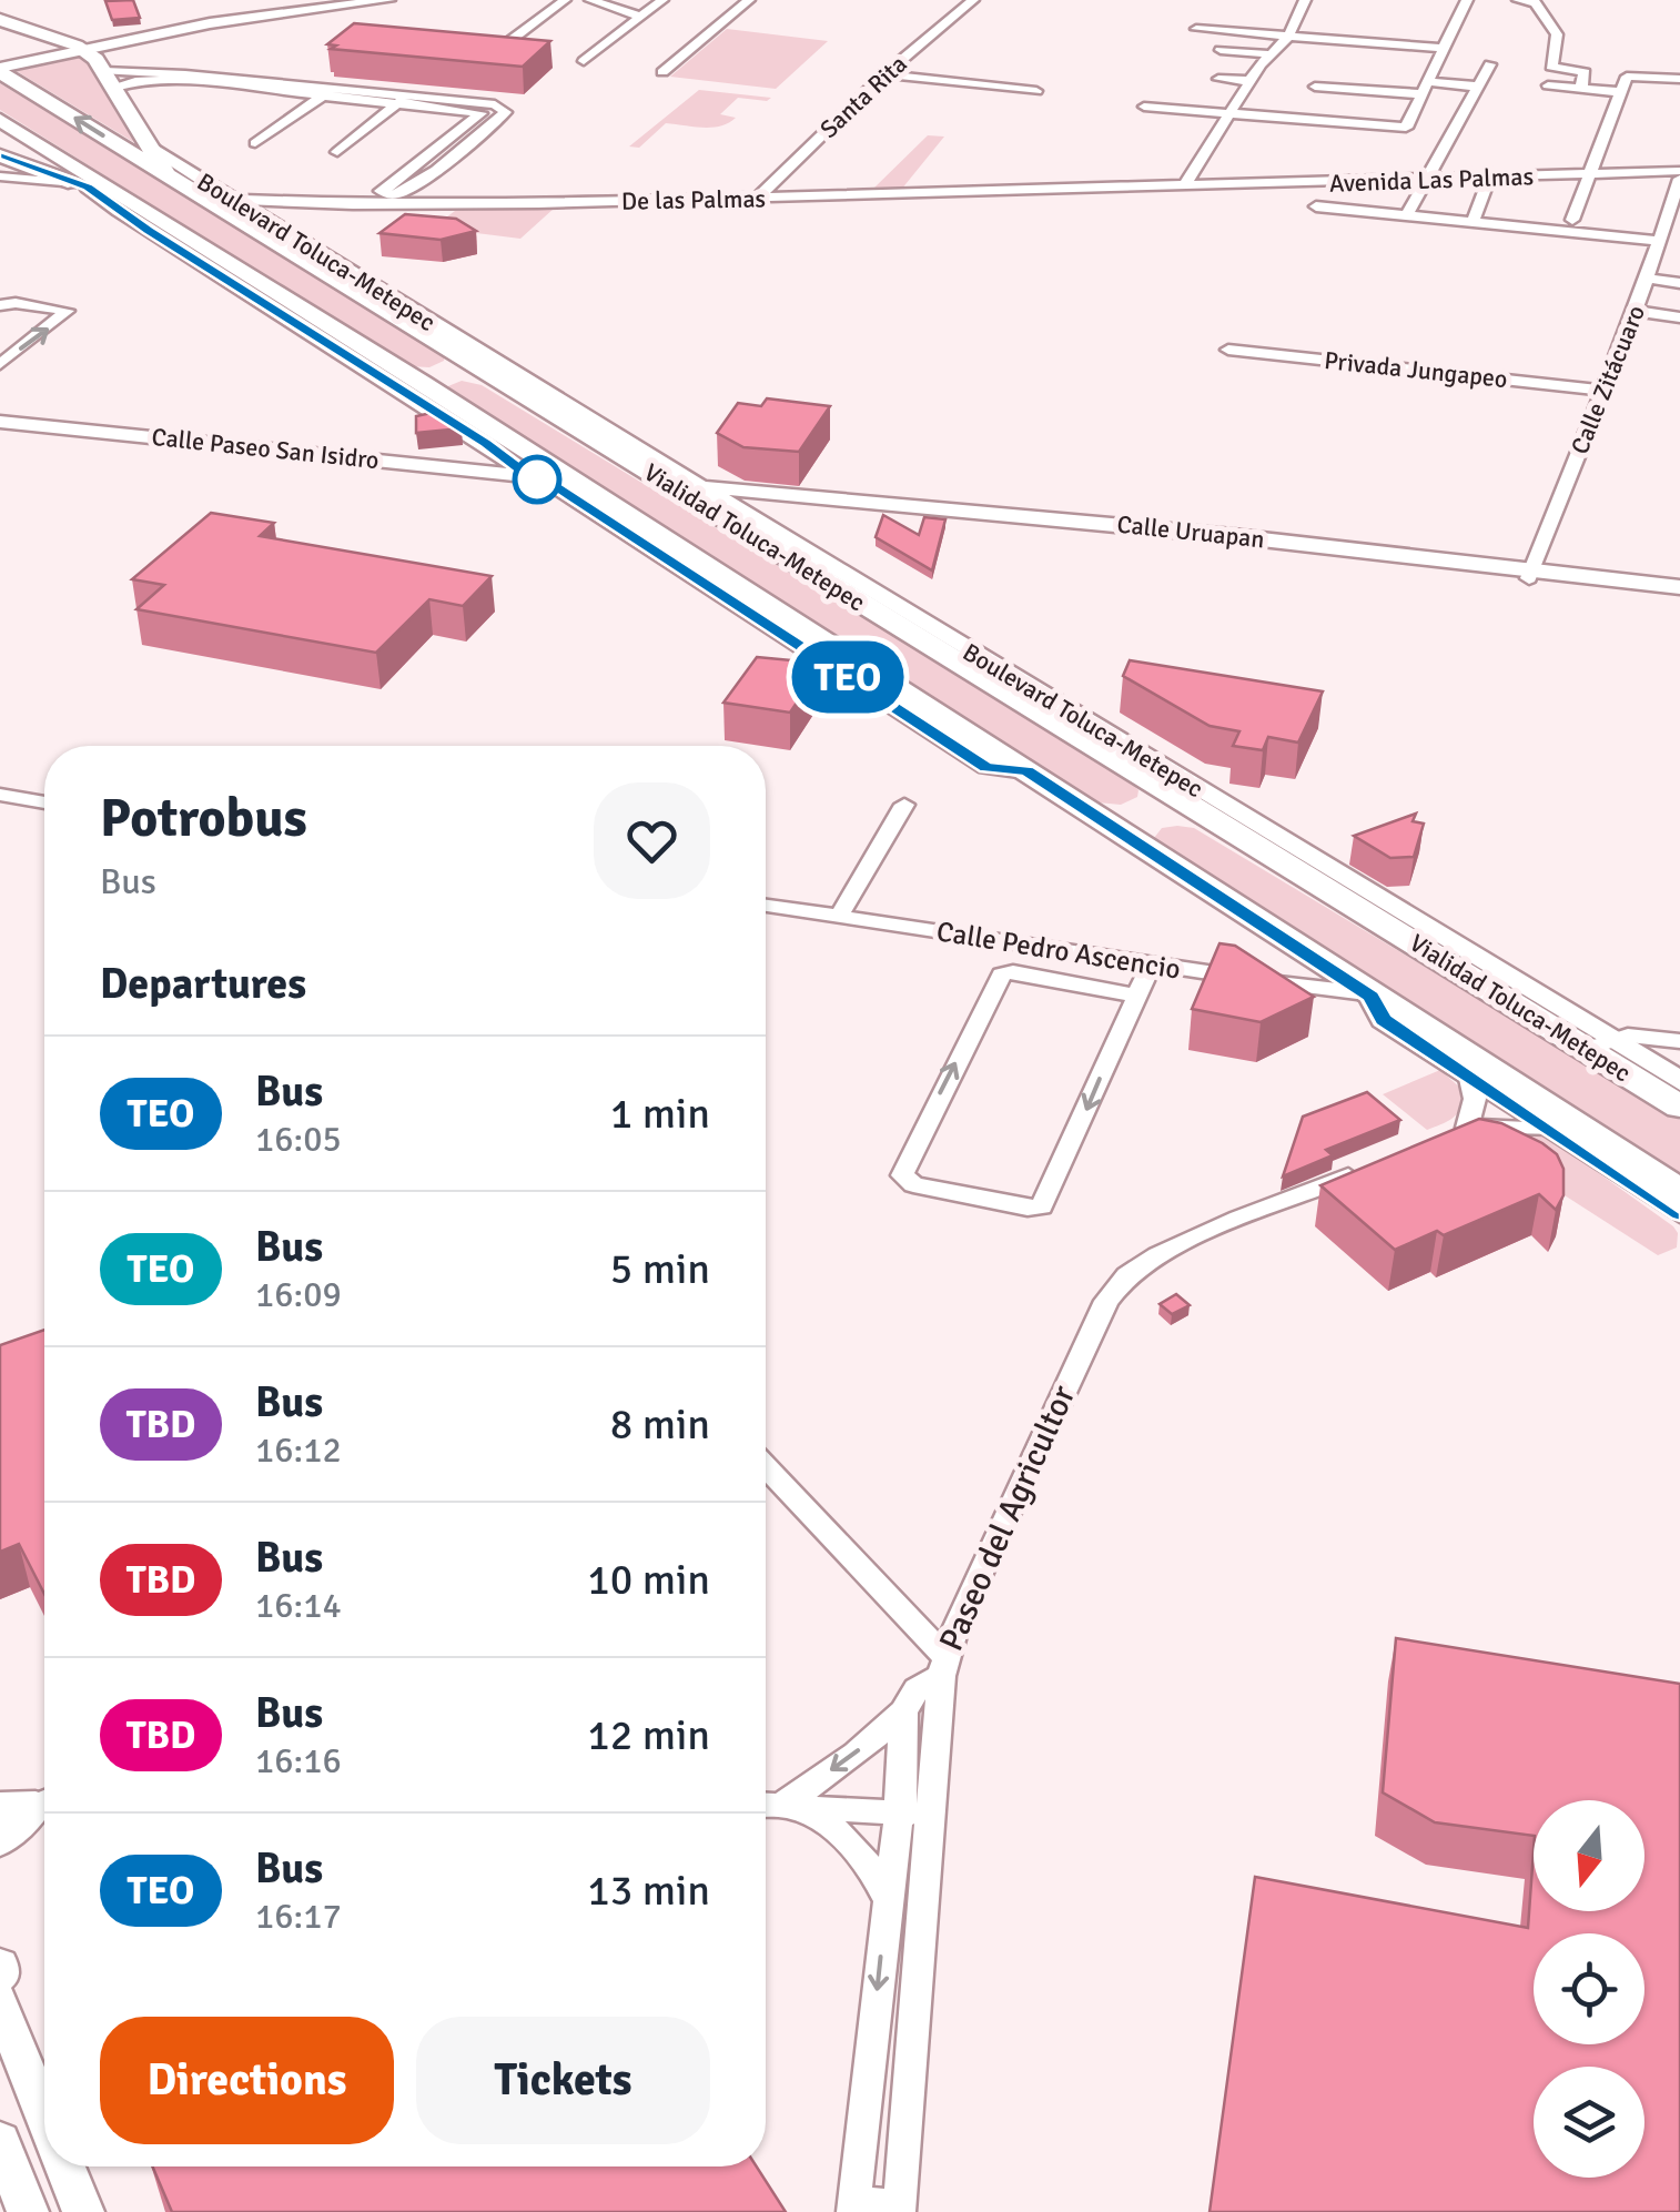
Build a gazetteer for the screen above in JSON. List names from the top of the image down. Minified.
{"streets":{"highway":["Vialidad Toluca-Metepec"],"main road":["Boulevard Toluca-Metepec","Calle Paseo San Isidro","Calle Uruapan"],"street":["Santa Rita","Avenida Las Palmas","De las Palmas","Privada Jungapeo","Calle Zitácuaro","Calle Pedro Ascencio","Paseo del Agricultor"]},"crossings":[["Santa Rita","De las Palmas"],["Avenida Las Palmas","De las Palmas"],["Avenida Las Palmas","Calle Zitácuaro"],["De las Palmas","Boulevard Toluca-Metepec"],["De las Palmas","Vialidad Toluca-Metepec"],["Boulevard Toluca-Metepec","Calle Uruapan"],["Boulevard Toluca-Metepec","Vialidad Toluca-Metepec"],["Privada Jungapeo","Calle Zitácuaro"],["Calle Zitácuaro","Calle Uruapan"],["Calle Paseo San Isidro","Vialidad Toluca-Metepec"],["Vialidad Toluca-Metepec","Calle Pedro Ascencio"]],"lines":["bus line TEO"],"north":"bottom","page":{"on_map":"TEO","heading":[["Potrobus","Bus"],"Departures"],"list":[{"mark":"TEO","name":"Bus","note":"16:05","value":"1 min"},{"mark":"TEO","name":"Bus","note":"16:09","value":"5 min"},{"mark":"TBD","name":"Bus","note":"16:12","value":"8 min"},{"mark":"TBD","name":"Bus","note":"16:14","value":"10 min"},{"mark":"TBD","name":"Bus","note":"16:16","value":"12 min"},{"mark":"TEO","name":"Bus","note":"16:17","value":"13 min"}],"buttons":["Directions","Tickets"]}}
